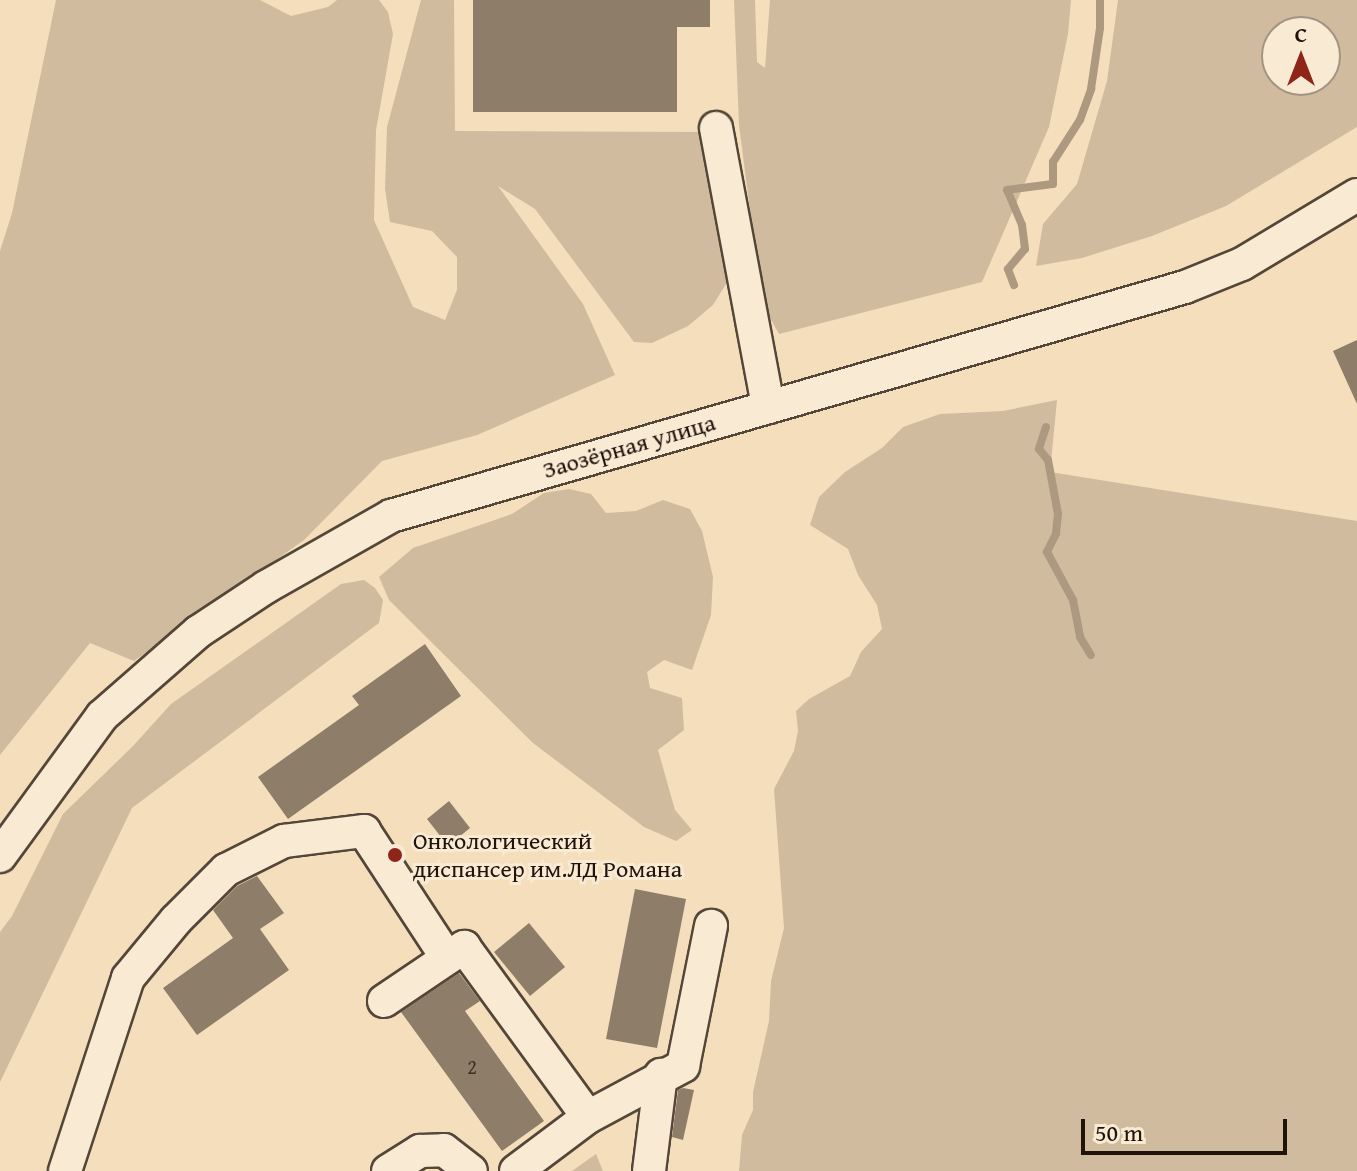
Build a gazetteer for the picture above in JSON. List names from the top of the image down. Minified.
{"streets":{"street":["Заозёрная улица"]},"places":["Онкологический диспансер им.ЛД Романа"],"house_numbers":["2"],"scale_bar":"50 m","north":"top"}
